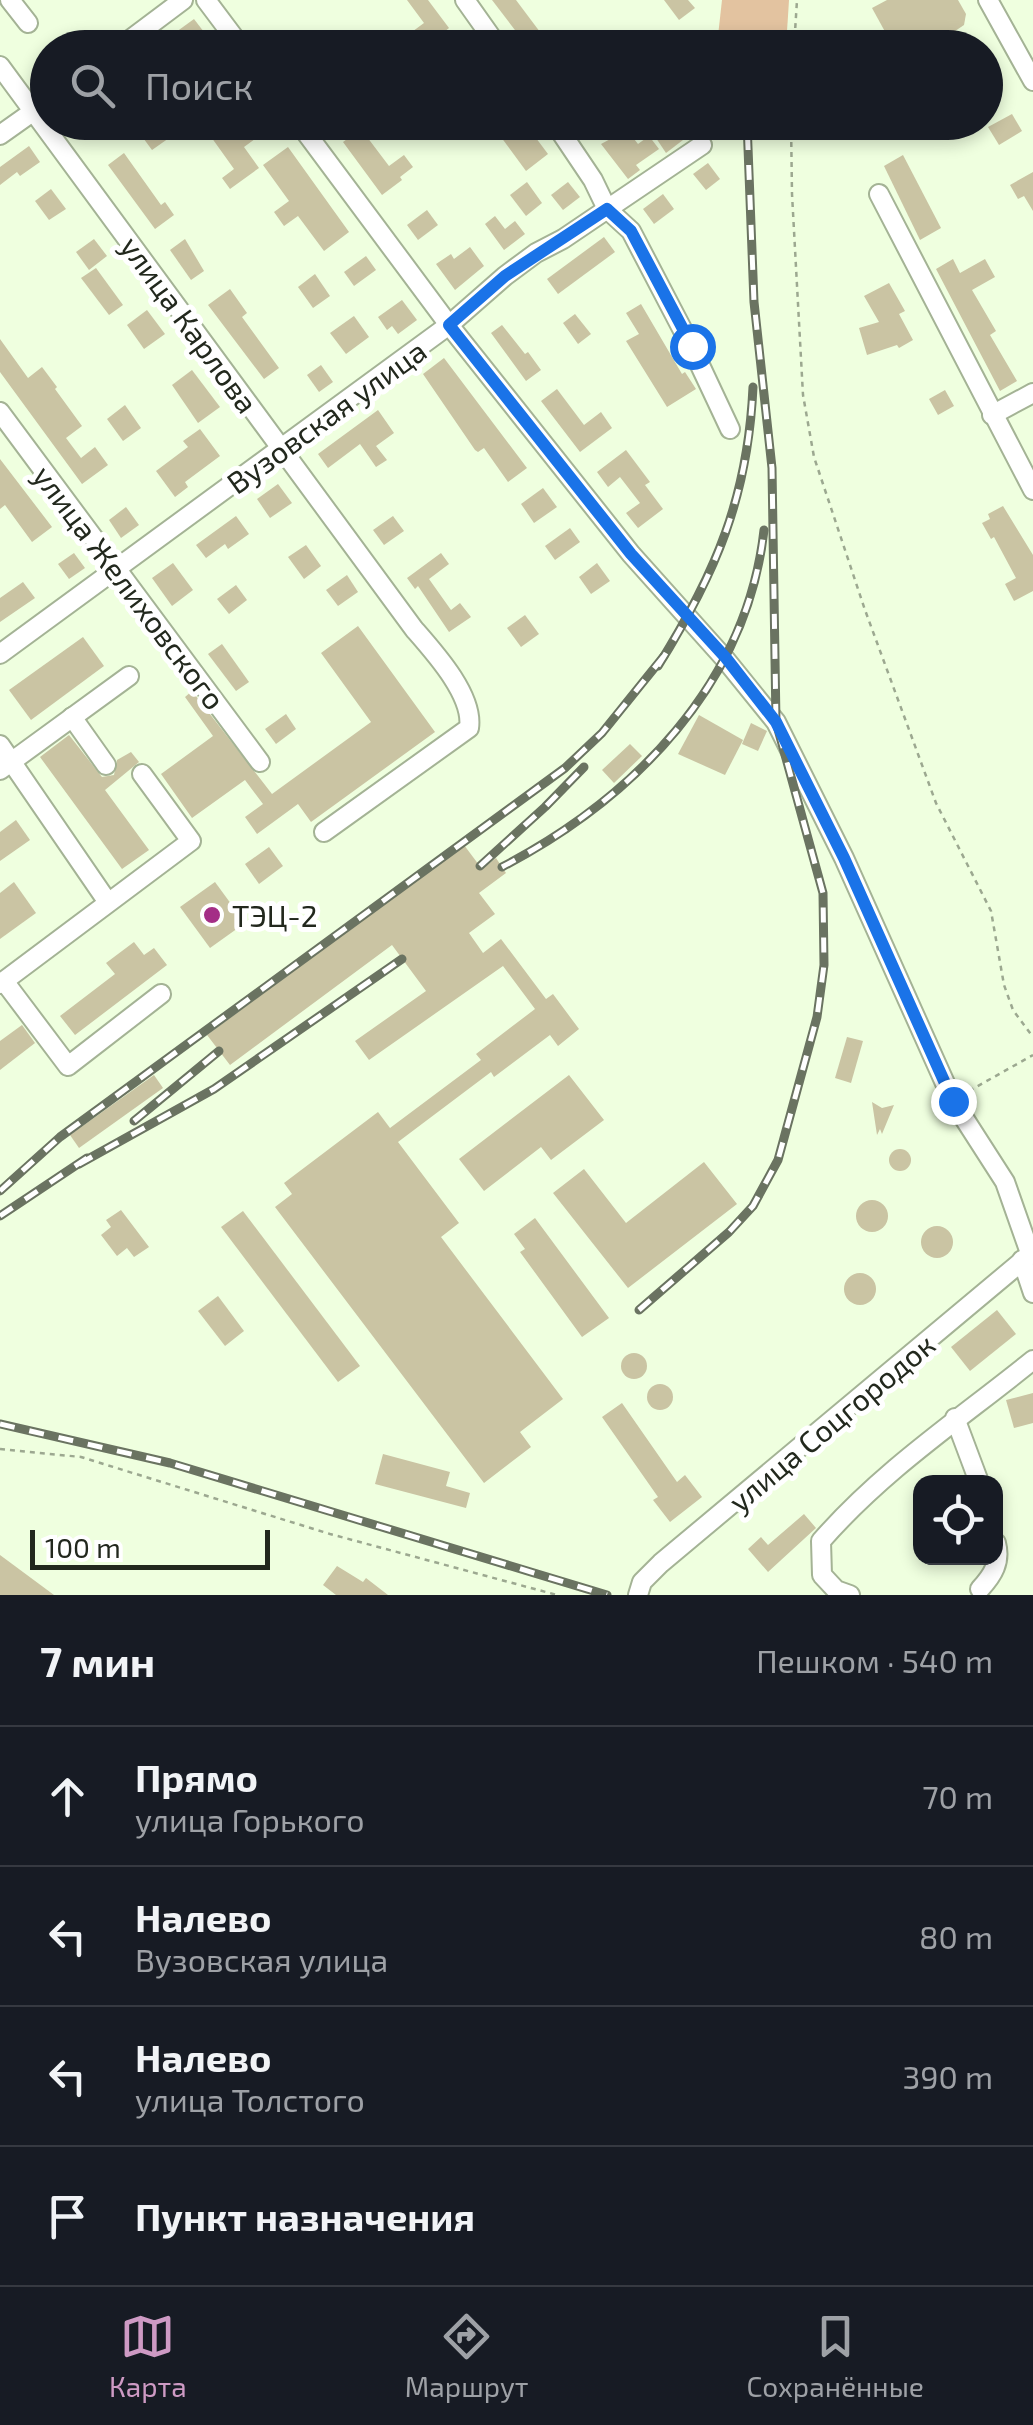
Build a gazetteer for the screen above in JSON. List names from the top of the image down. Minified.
{"streets":{"street":["улица Карлова","Вузовская улица","улица Желиховского","улица Соцгородок"]},"crossings":[["улица Карлова","Вузовская улица"],["Вузовская улица","улица Желиховского"]],"places":["ТЭЦ-2"],"scale_bar":"100 m","page":{"search":"Поиск","scale":"100 m","heading":["7 мин","Пешком · 540 m"],"list":[["Прямо","улица Горького","70 m"],["Налево","Вузовская улица","80 m"],["Налево","улица Толстого","390 m"],"Пункт назначения"],"nav":["Карта","Маршрут","Сохранённые"]}}
